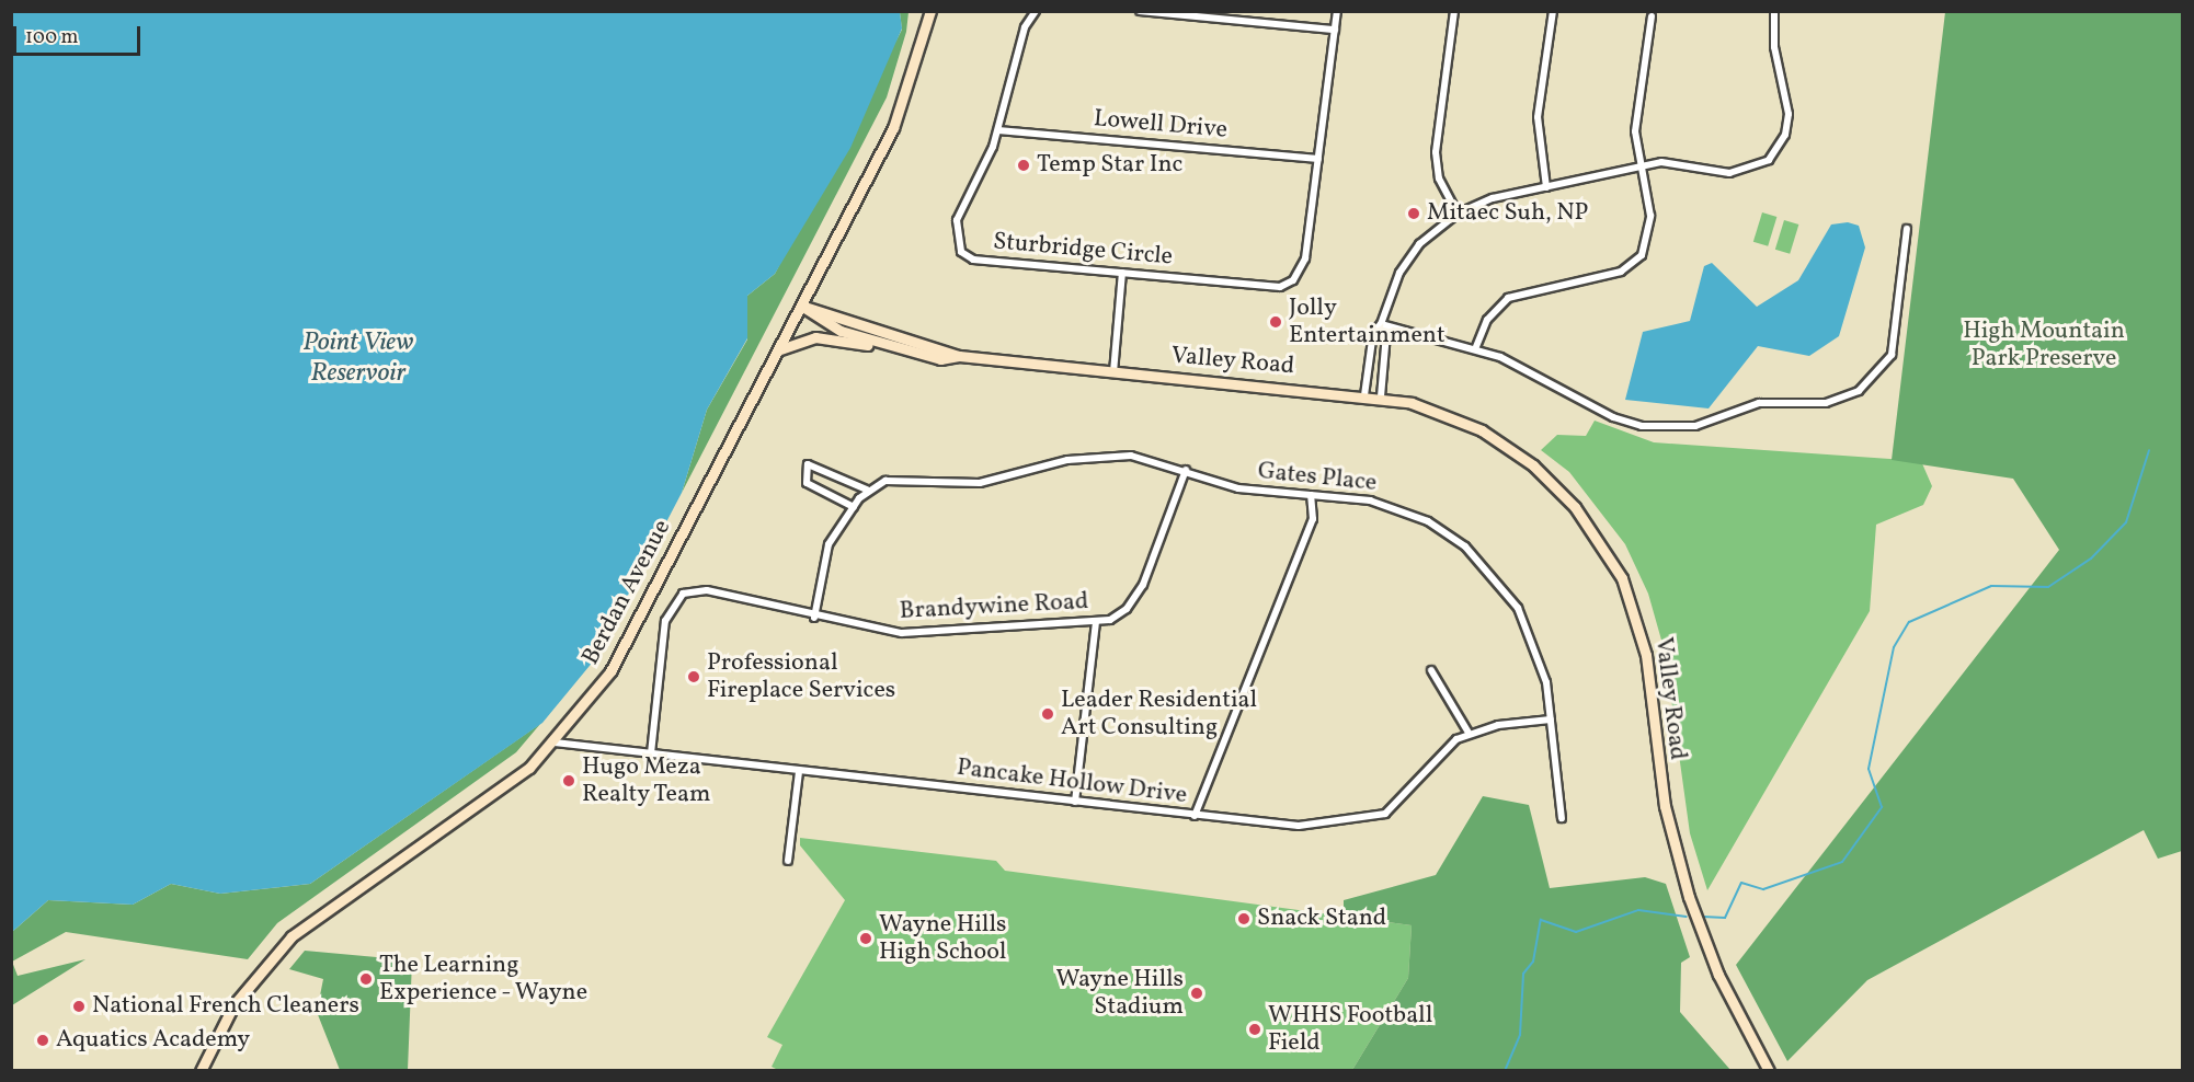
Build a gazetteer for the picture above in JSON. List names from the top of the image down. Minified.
{"streets":{"main road":["Valley Road","Berdan Avenue"],"street":["Lowell Drive","Sturbridge Circle","Gates Place","Brandywine Road","Pancake Hollow Drive"]},"crossings":[["Lowell Drive","Sturbridge Circle"],["Valley Road","Berdan Avenue"],["Gates Place","Brandywine Road"],["Gates Place","Pancake Hollow Drive"],["Berdan Avenue","Pancake Hollow Drive"],["Brandywine Road","Pancake Hollow Drive"]],"water":["Point View Reservoir"],"parks":["High Mountain Park Preserve"],"places":["Temp Star Inc","Mitaec Suh, NP","Jolly Entertainment","Professional Fireplace Services","Leader Residential Art Consulting","Hugo Meza Realty Team","Snack Stand","Wayne Hills High School","The Learning Experience - Wayne","Wayne Hills Stadium","National French Cleaners","WHHS Football Field","Aquatics Academy"],"scale_bar":"100 m"}
